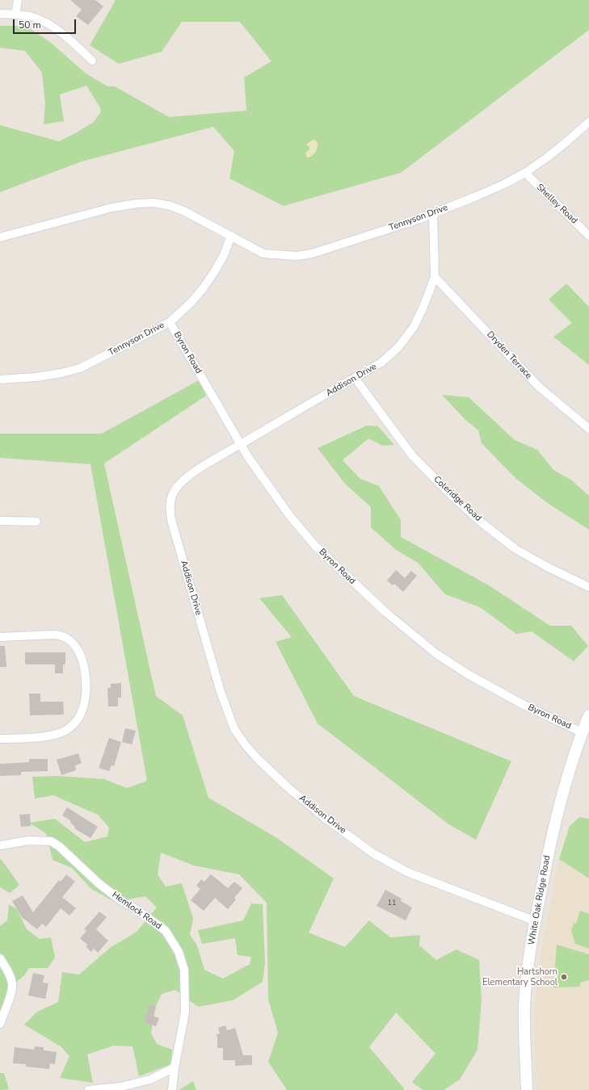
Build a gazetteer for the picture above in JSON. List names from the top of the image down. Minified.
{"streets":{"street":["Shelley Road","Tennyson Drive","Byron Road","Dryden Terrace","Addison Drive","Coleridge Road","White Oak Ridge Road","Hemlock Road"]},"crossings":[["Shelley Road","Tennyson Drive"],["Tennyson Drive","Byron Road"],["Tennyson Drive","Addison Drive"],["Byron Road","Addison Drive"],["Byron Road","White Oak Ridge Road"],["Dryden Terrace","Addison Drive"],["Addison Drive","Coleridge Road"],["Addison Drive","White Oak Ridge Road"]],"places":["Hartshorn Elementary School"],"house_numbers":["11"],"scale_bar":"50 m"}
